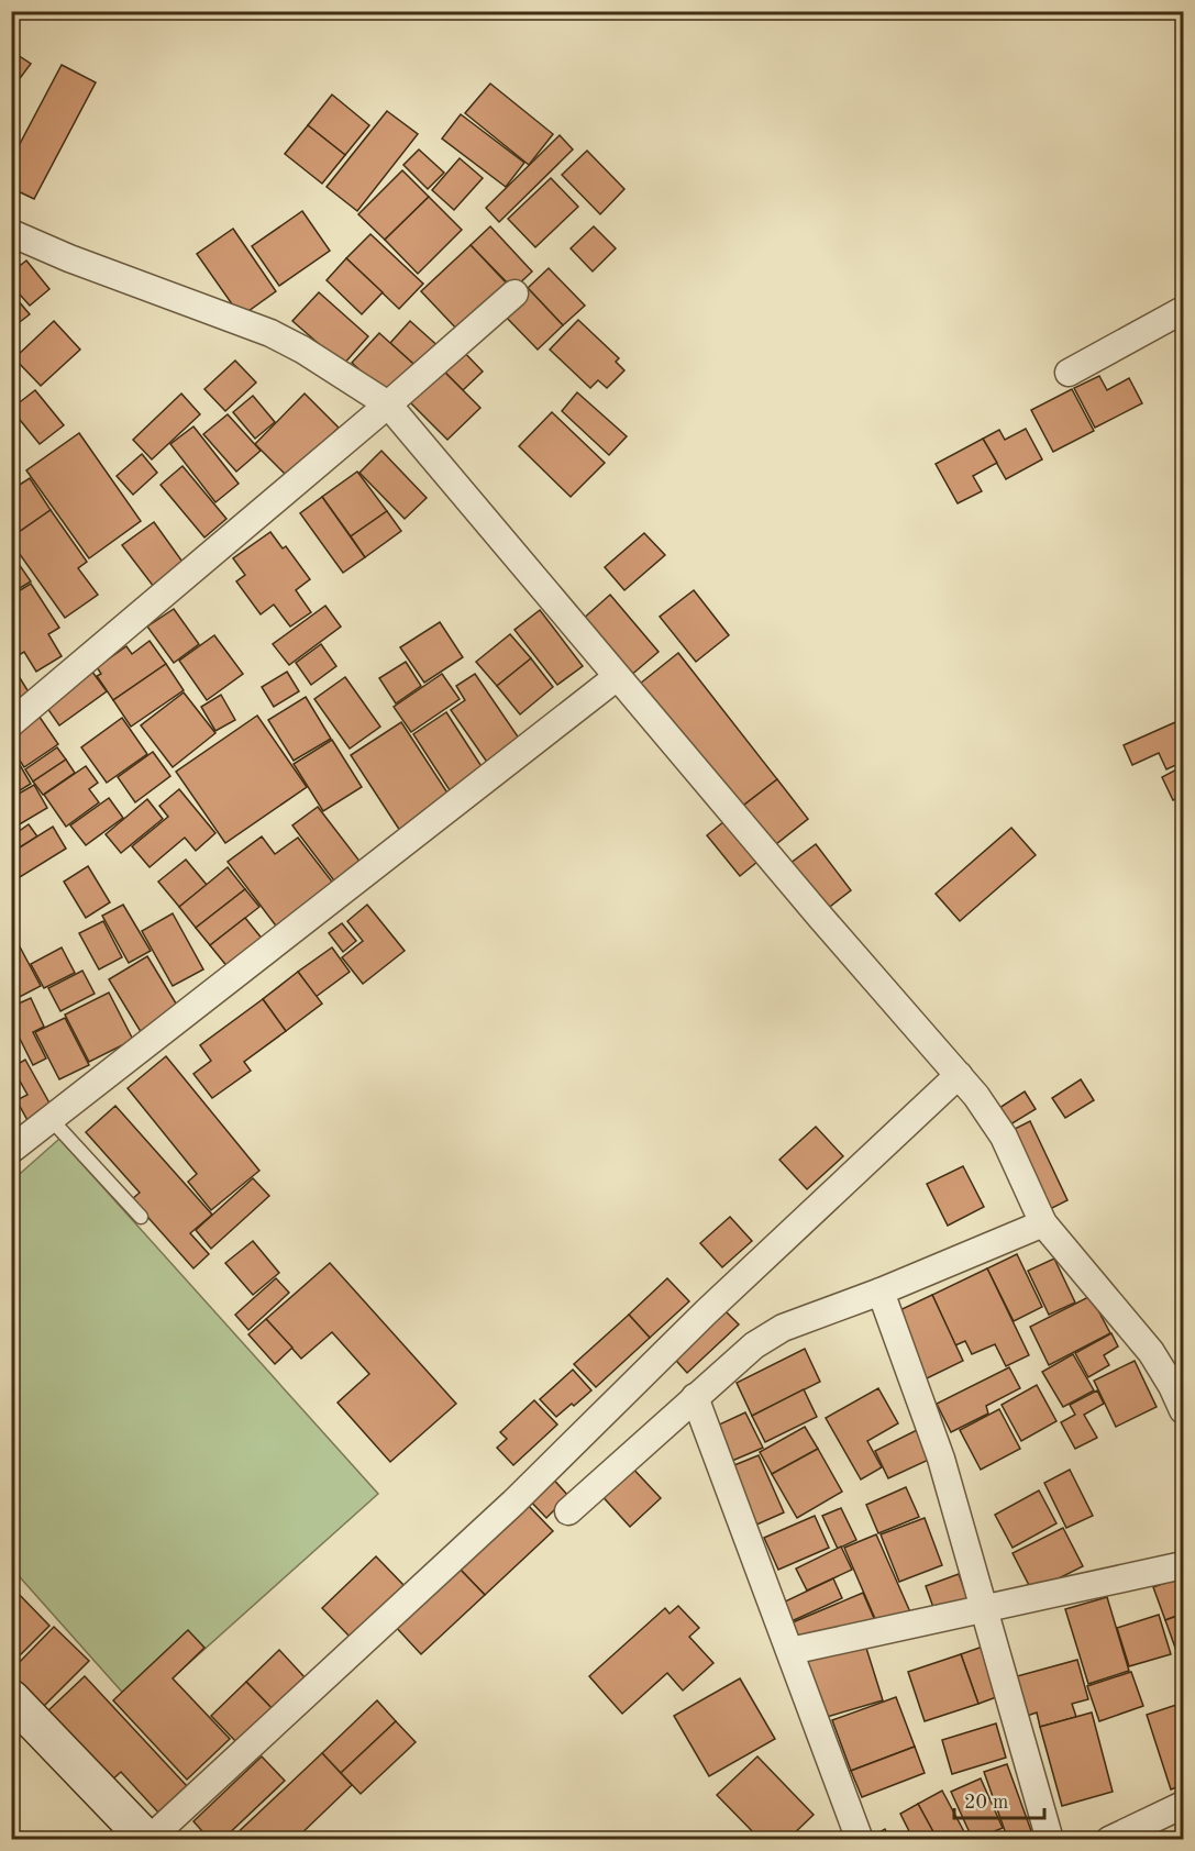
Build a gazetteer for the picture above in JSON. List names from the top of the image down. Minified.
{"scale_bar":"20 m"}
